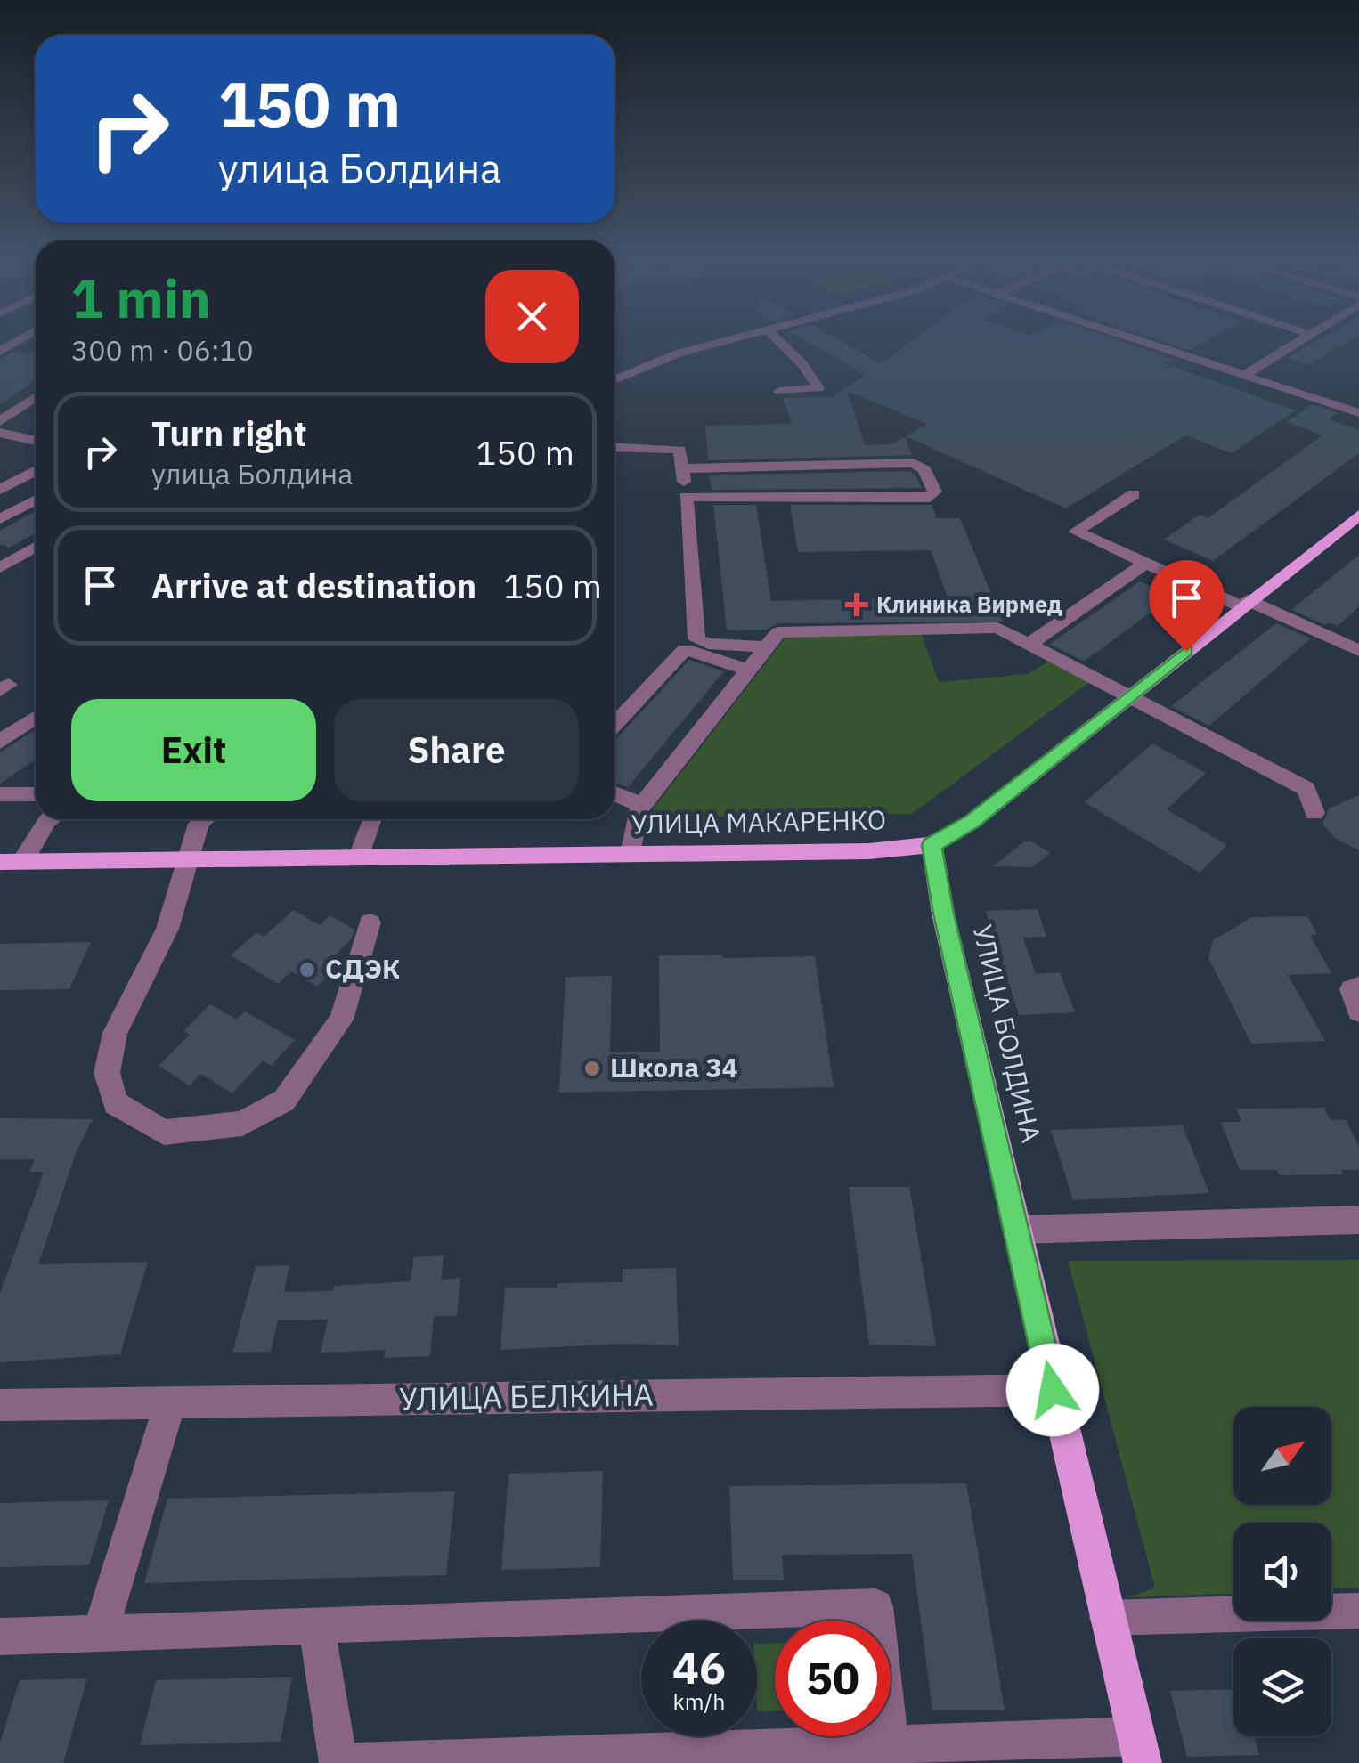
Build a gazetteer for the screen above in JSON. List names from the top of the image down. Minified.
{"streets":{"main road":["УЛИЦА МАКАРЕНКО","УЛИЦА БОЛДИНА"],"street":["УЛИЦА БЕЛКИНА"]},"crossings":[["УЛИЦА МАКАРЕНКО","УЛИЦА БОЛДИНА"],["УЛИЦА БОЛДИНА","УЛИЦА БЕЛКИНА"]],"places":{"health":["Клиника Вирмед"],"other":["СДЭК","Школа 34"]},"north":"top right","page":{"turn":["150 m","улица Болдина"],"heading":["1 min","300 m · 06:10"],"list":[{"name":"Turn right","note":"улица Болдина","value":"150 m"},{"name":"Arrive at destination","value":"150 m"}],"buttons":["Exit","Share"],"speed":"46 km/h","limit":"50"}}
